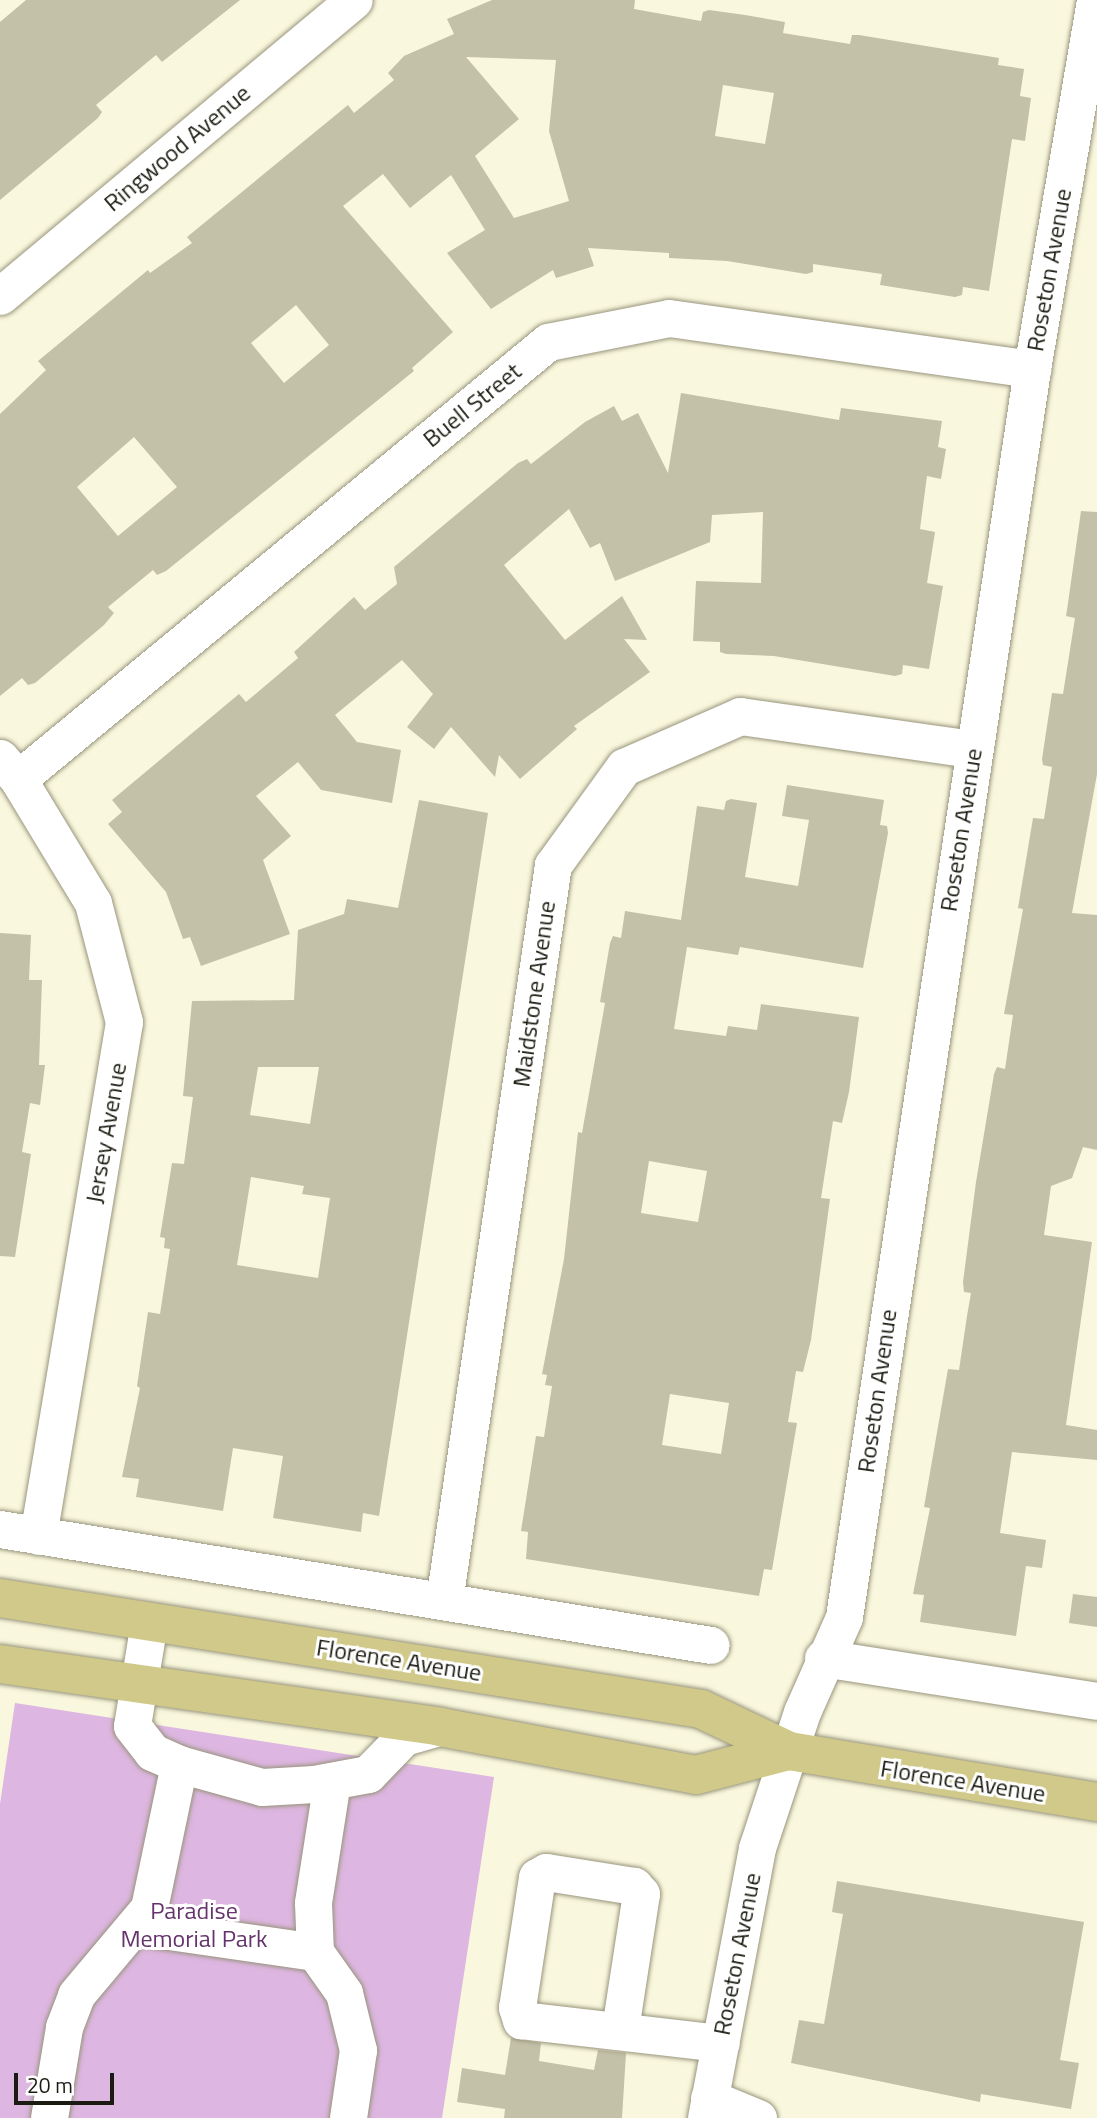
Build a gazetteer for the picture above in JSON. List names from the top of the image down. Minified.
{"streets":{"main road":["Florence Avenue"],"street":["Ringwood Avenue","Roseton Avenue","Buell Street","Maidstone Avenue","Jersey Avenue"]},"crossings":[["Roseton Avenue","Buell Street"],["Roseton Avenue","Maidstone Avenue"],["Roseton Avenue","Florence Avenue"],["Buell Street","Jersey Avenue"]],"parks":["Paradise Memorial Park"],"scale_bar":"20 m"}
